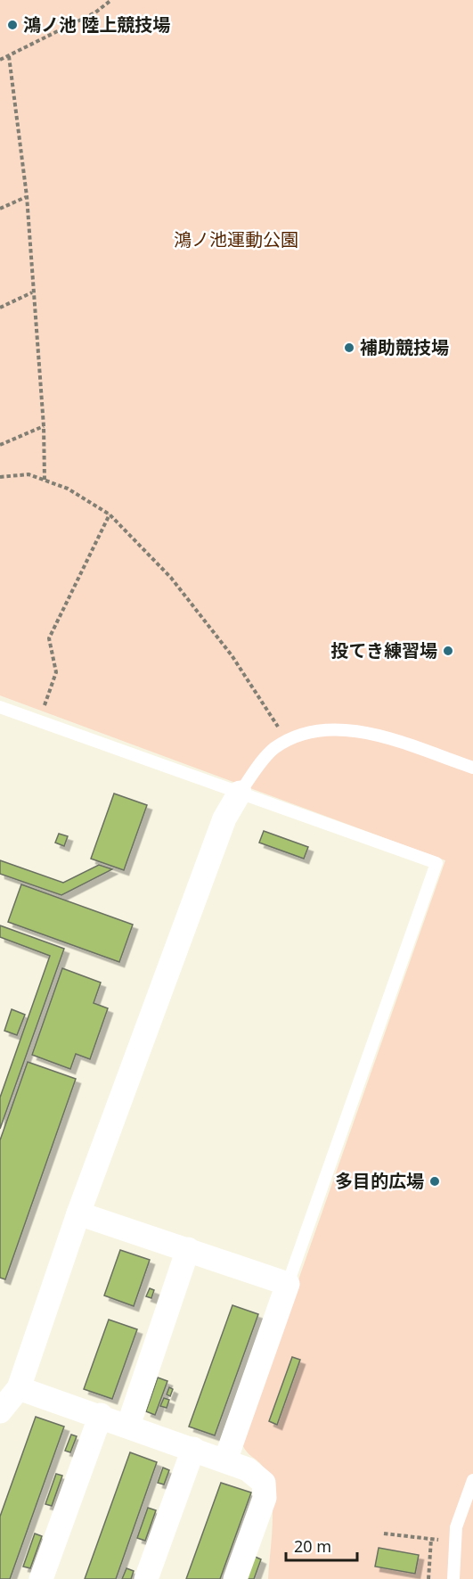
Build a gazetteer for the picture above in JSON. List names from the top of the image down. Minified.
{"parks":["鴻ノ池運動公園"],"places":["鴻ノ池 陸上競技場","補助競技場","投てき練習場","多目的広場"],"scale_bar":"20 m"}
